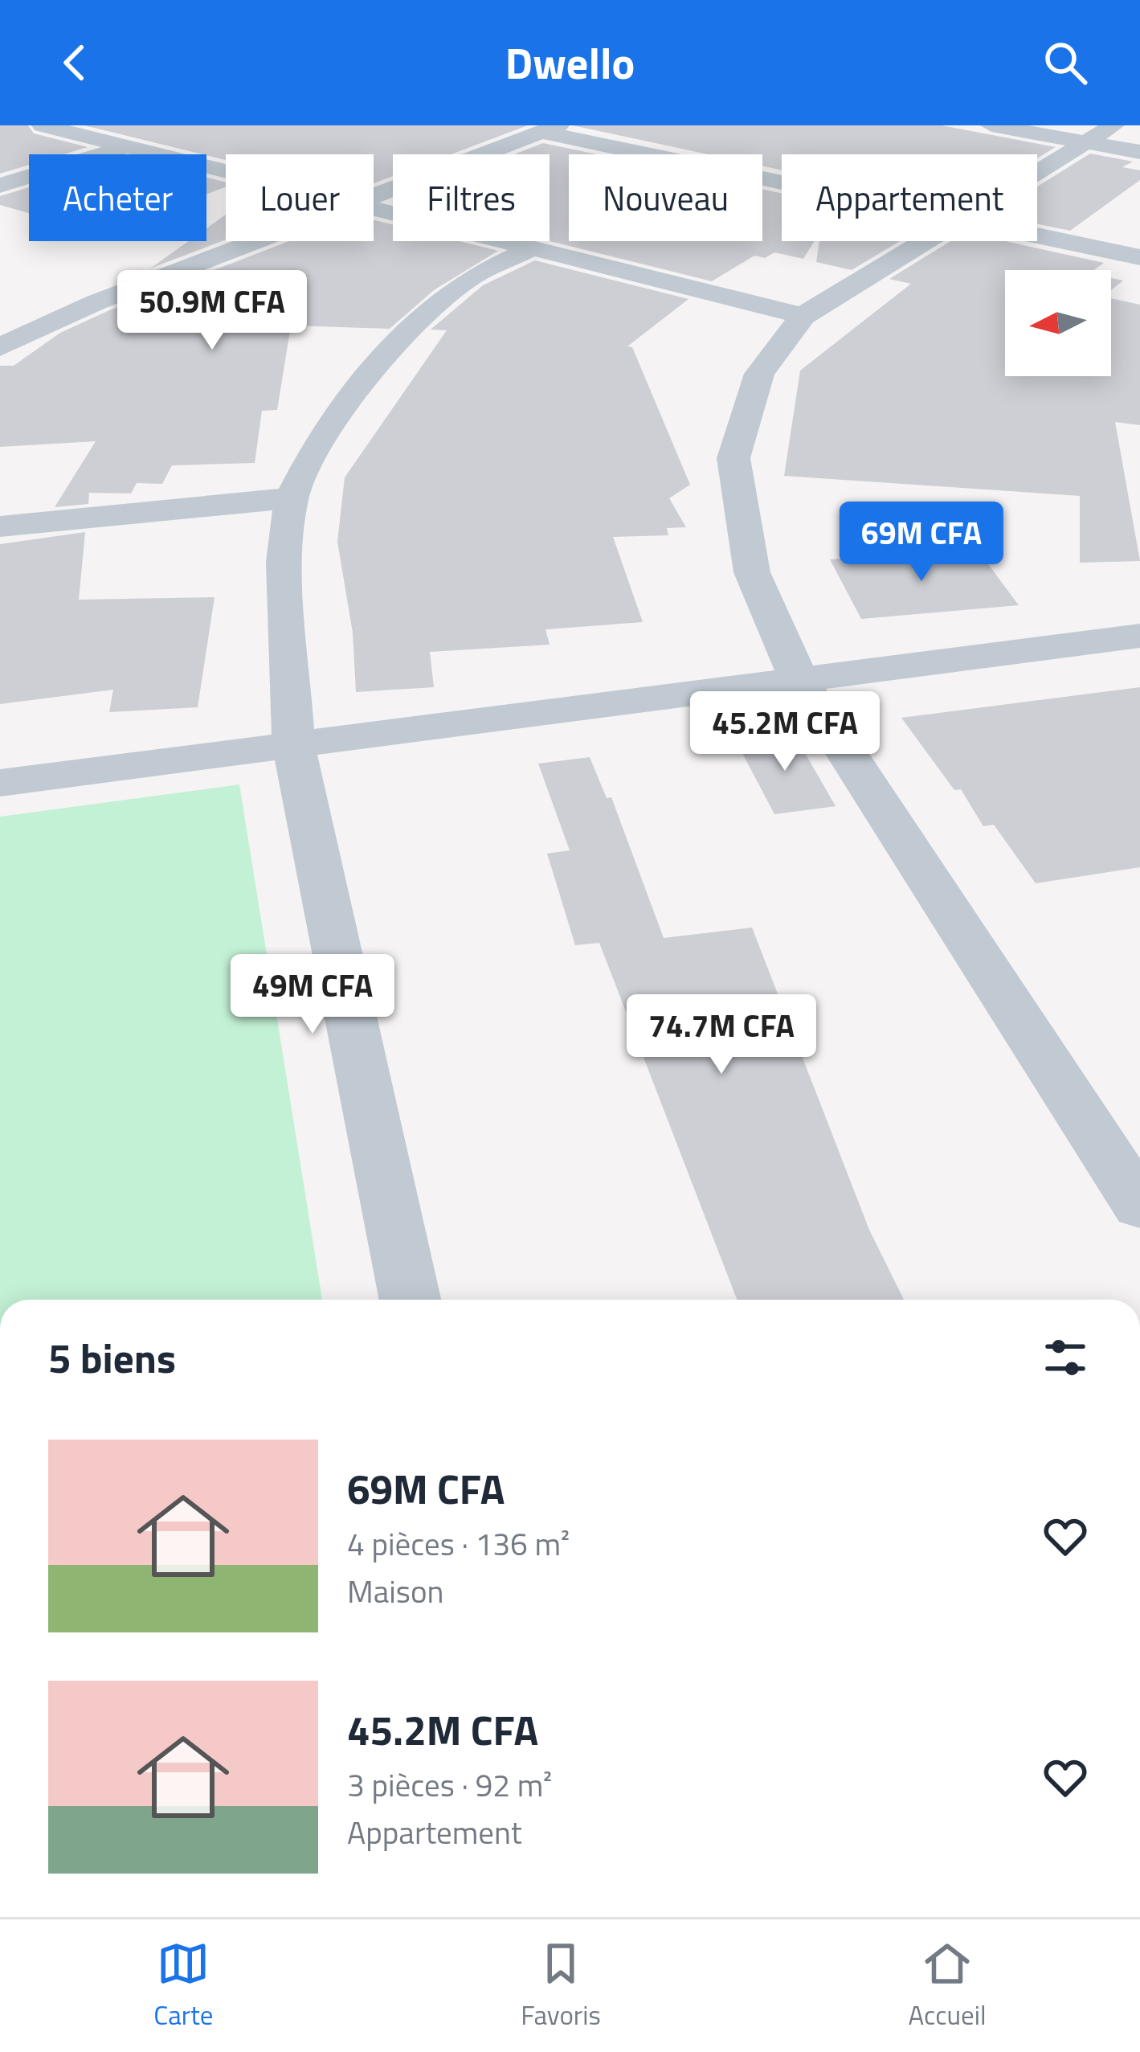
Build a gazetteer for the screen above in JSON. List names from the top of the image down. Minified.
{"north":"left","page":{"header":"Dwello","chip":["Acheter","Louer","Filtres","Nouveau","Appartement"],"price":["50.9M CFA","69M CFA","45.2M CFA","49M CFA","74.7M CFA"],"heading":"5 biens","list":[{"name":"69M CFA","note":"4 pièces · 136 m² · Maison"},{"name":"45.2M CFA","note":"3 pièces · 92 m² · Appartement"}],"tabs":["Carte","Favoris","Accueil"]}}
